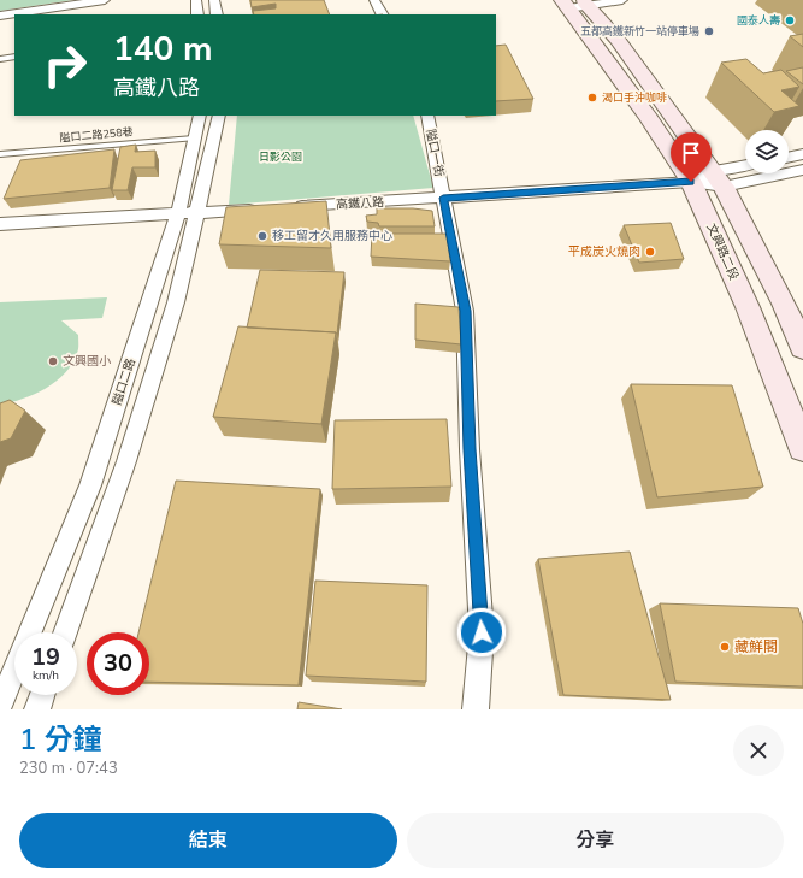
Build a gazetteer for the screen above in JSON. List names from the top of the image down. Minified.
{"streets":{"street":["隘口一街","高鐵八路","文興路二段","隘口二路"],"lane":["隘口二路258巷"]},"crossings":[["隘口二路258巷","隘口二路"],["隘口一街","高鐵八路"],["高鐵八路","文興路二段"]],"parks":["日影公園"],"places":["國泰人壽","五都高鐵新竹一站停車場","渴口手沖咖啡","移工留才久用服務中心","平成炭火燒肉","文興國小","藏鮮閣"],"page":{"turn":["140 m","高鐵八路"],"speed":"19 km/h","limit":"30","heading":["1 分鐘","230 m · 07:43"],"buttons":["結束","分享"]}}
